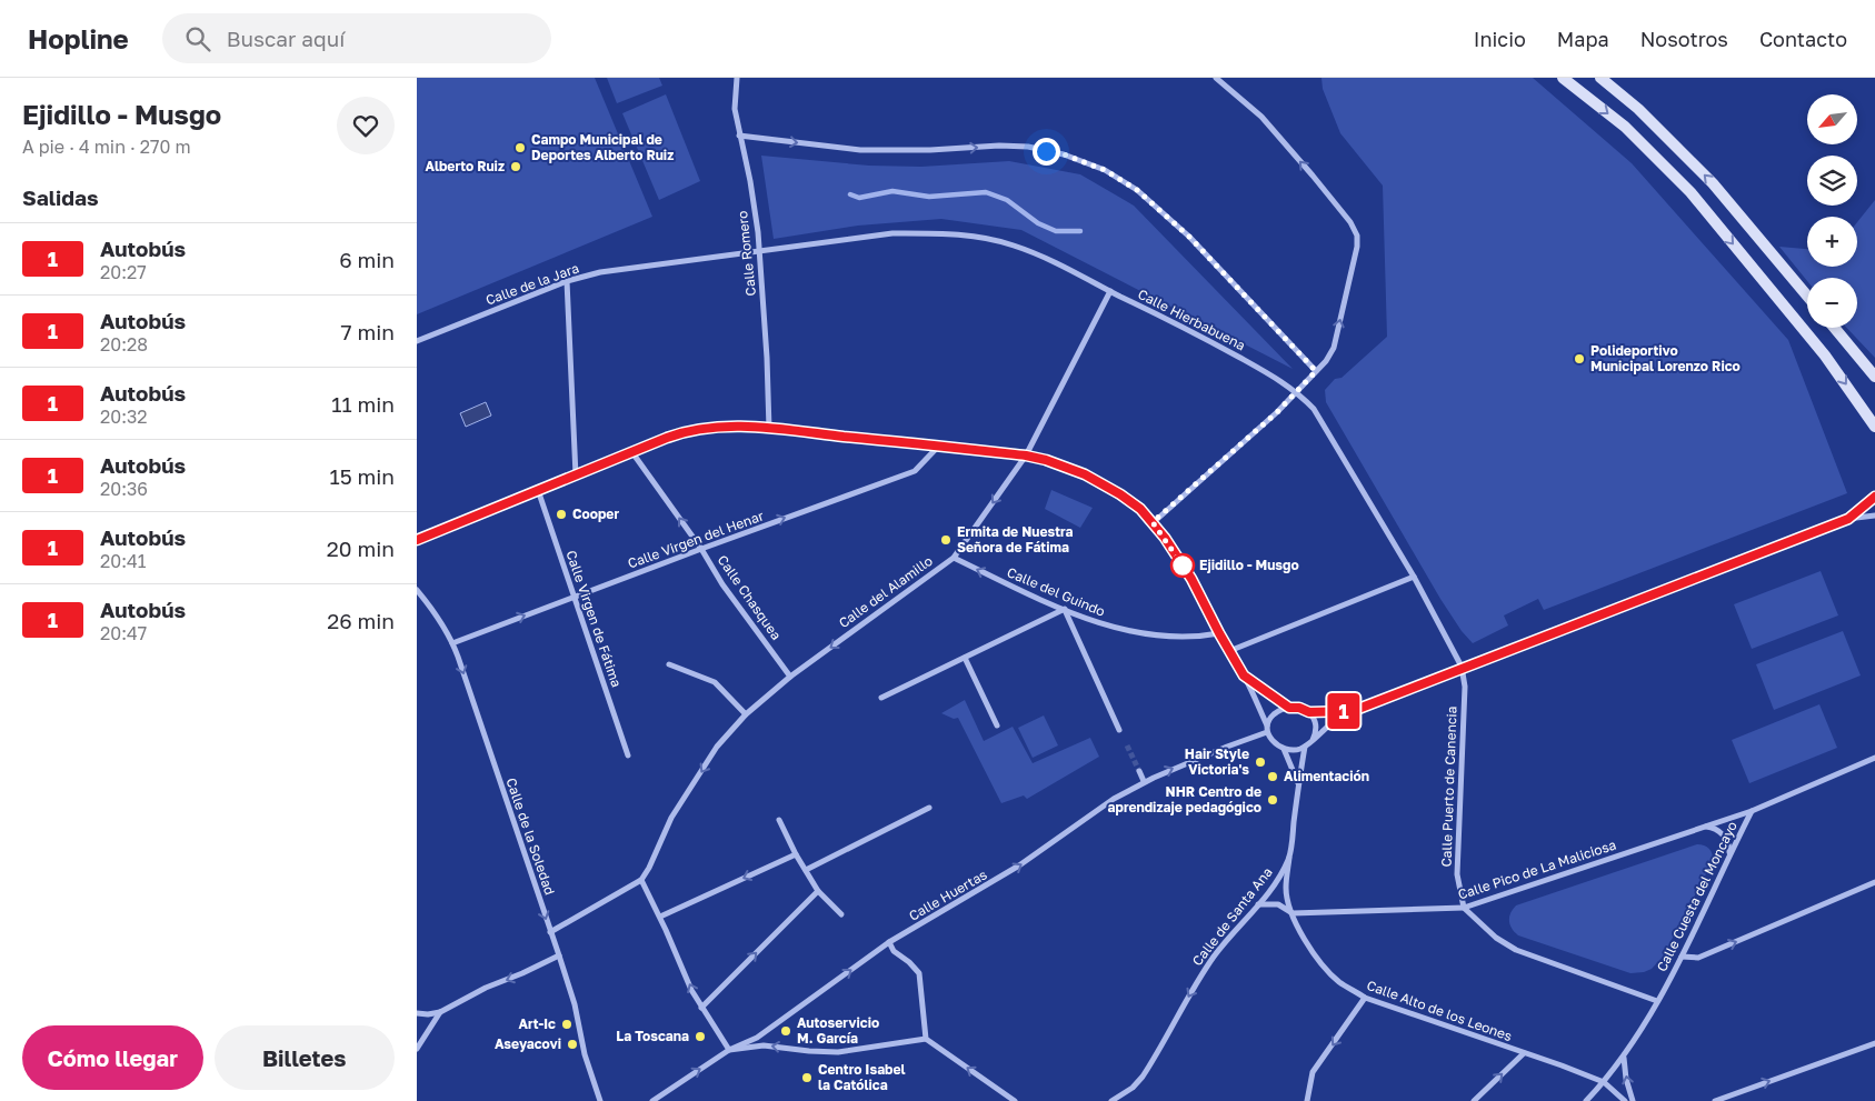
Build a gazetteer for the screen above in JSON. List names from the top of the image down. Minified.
{"streets":{"street":["Calle Romero","Calle de la Jara","Calle Hierbabuena","Calle Virgen del Henar","Calle del Alamillo","Calle del Guindo","Calle Chasquea","Calle Virgen de Fátima","Calle Puerto de Canencia","Calle de la Soledad","Calle Pico de La Maliciosa","Calle Huertas","Calle Cuesta del Moncayo","Calle de Santa Ana","Calle Alto de los Leones"]},"crossings":[["Calle Romero","Calle de la Jara"],["Calle Romero","Calle Hierbabuena"],["Calle de la Jara","Calle Hierbabuena"],["Calle Hierbabuena","Calle del Alamillo"],["Calle Hierbabuena","Calle Puerto de Canencia"],["Calle Virgen del Henar","Calle Chasquea"],["Calle Virgen del Henar","Calle Virgen de Fátima"],["Calle Virgen del Henar","Calle de la Soledad"],["Calle del Alamillo","Calle del Guindo"],["Calle del Alamillo","Calle Chasquea"],["Calle Puerto de Canencia","Calle Pico de La Maliciosa"],["Calle Pico de La Maliciosa","Calle Cuesta del Moncayo"],["Calle Pico de La Maliciosa","Calle de Santa Ana"],["Calle Pico de La Maliciosa","Calle Alto de los Leones"],["Calle Huertas","Calle de Santa Ana"],["Calle Cuesta del Moncayo","Calle Alto de los Leones"],["Calle de Santa Ana","Calle Alto de los Leones"]],"one_way":["Calle Virgen del Henar","Calle del Alamillo","Calle del Guindo","Calle Chasquea","Calle de la Soledad","Calle Huertas","Calle de Santa Ana"],"places":["Campo Municipal de Deportes Alberto Ruiz","Alberto Ruiz","Polideportivo Municipal Lorenzo Rico","Cooper","Ermita de Nuestra Señora de Fátima","Ejidillo - Musgo","Hair Style Victoria's","Alimentación","NHR Centro de aprendizaje pedagógico","Art-Ic","Autoservicio M. García","La Toscana","Aseyacovi","Centro Isabel la Católica"],"lines":["bus line 1"],"north":"bottom left","page":{"header":"Hopline","search":"Buscar aquí","nav":["Inicio","Mapa","Nosotros","Contacto"],"heading":[["Ejidillo - Musgo","A pie · 4 min · 270 m"],"Salidas"],"on_map":"1","map_buttons":["+","−"],"list":[{"mark":"1","name":"Autobús","note":"20:27","value":"6 min"},{"mark":"1","name":"Autobús","note":"20:28","value":"7 min"},{"mark":"1","name":"Autobús","note":"20:32","value":"11 min"},{"mark":"1","name":"Autobús","note":"20:36","value":"15 min"},{"mark":"1","name":"Autobús","note":"20:41","value":"20 min"},{"mark":"1","name":"Autobús","note":"20:47","value":"26 min"}],"buttons":["Cómo llegar","Billetes"]}}
